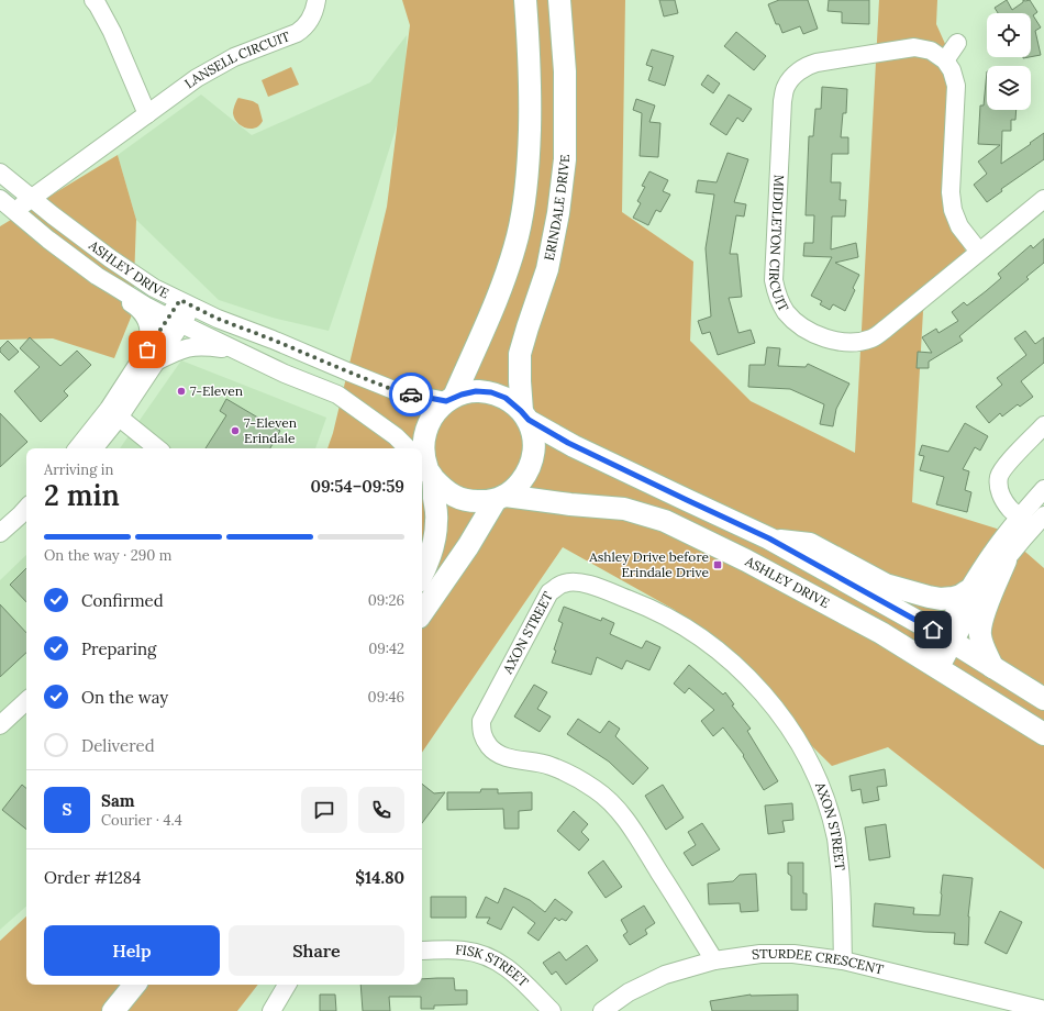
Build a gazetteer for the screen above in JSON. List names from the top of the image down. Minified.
{"streets":{"main road":["ERINDALE DRIVE","ASHLEY DRIVE"],"street":["LANSELL CIRCUIT","MIDDLETON CIRCUIT","AXON STREET","STURDEE CRESCENT","FISK STREET"]},"crossings":[["LANSELL CIRCUIT","ASHLEY DRIVE"],["ERINDALE DRIVE","ASHLEY DRIVE"],["AXON STREET","STURDEE CRESCENT"]],"places":{"other":["7-Eleven","7-Eleven Erindale"],"transit":["Ashley Drive before Erindale Drive"]},"page":{"heading":["2 min","Arriving in","09:54–09:59"],"panel":["Sam","Courier · 4.4","Order #1284","$14.80"],"bar":"On the way · 290 m","list":[["Confirmed","09:26"],["Preparing","09:42"],["On the way","09:46"],"Delivered"],"round":"S","buttons":["Help","Share"]}}
